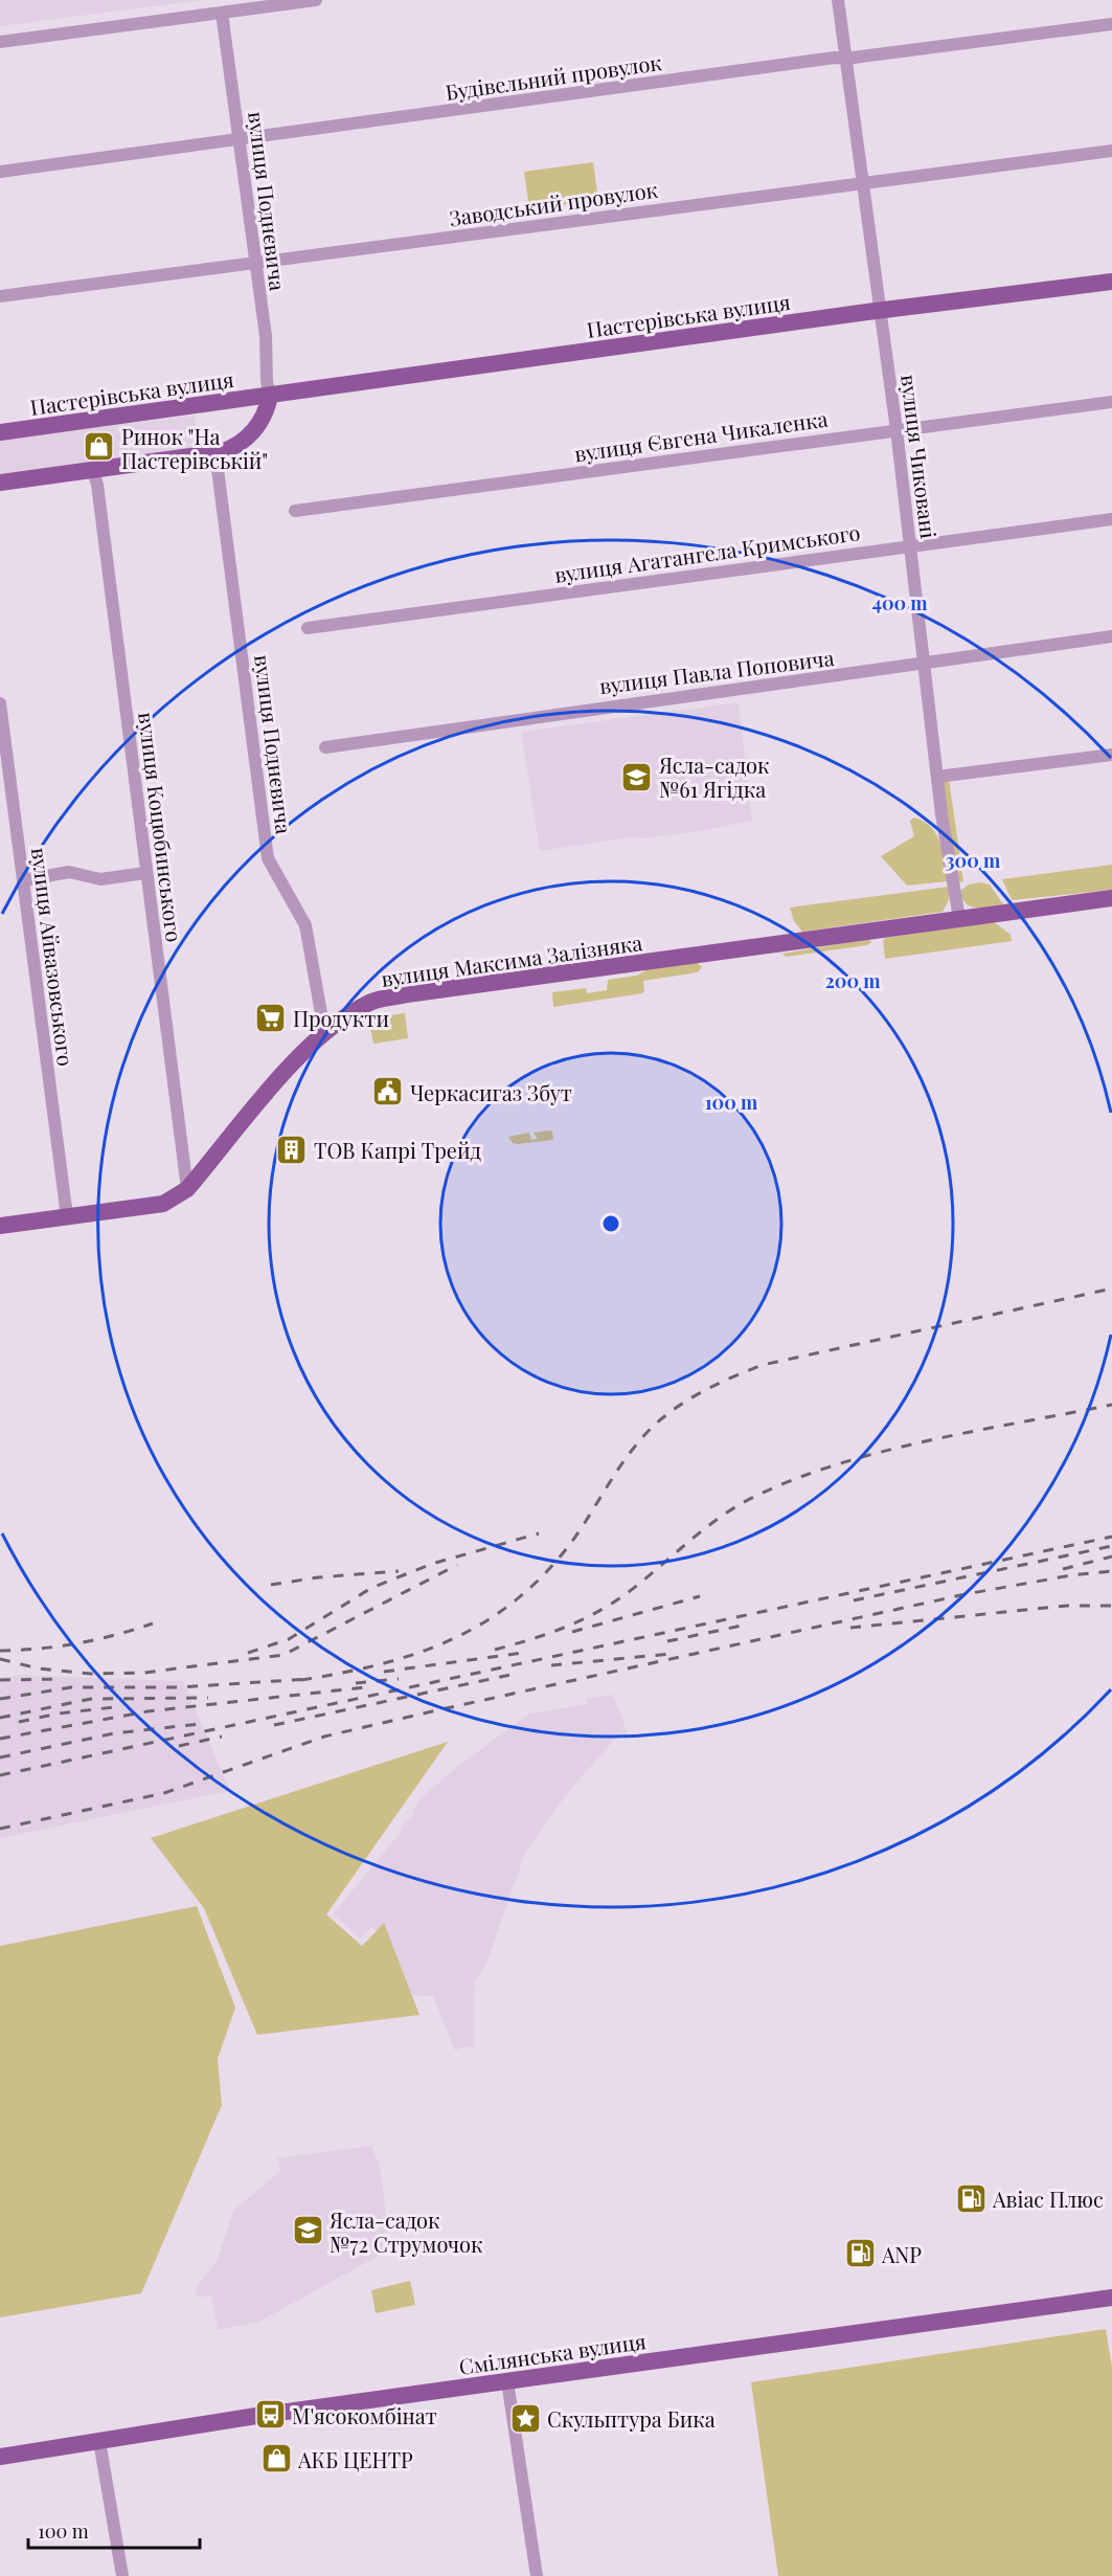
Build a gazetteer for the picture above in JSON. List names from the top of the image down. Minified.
{"streets":{"main road":["Пастерівська вулиця","вулиця Максима Залізняка","Смілянська вулиця"],"street":["Будівельний провулок","вулиця Поднєвича","Заводський провулок","вулиця Євгена Чикаленка","вулиця Чиковані","вулиця Агатангела Кримського","вулиця Павла Поповича","вулиця Коцюбинського","вулиця Айвазовського"]},"crossings":[["Будівельний провулок","вулиця Поднєвича"],["Будівельний провулок","вулиця Чиковані"],["вулиця Поднєвича","Заводський провулок"],["вулиця Поднєвича","Пастерівська вулиця"],["вулиця Поднєвича","вулиця Максима Залізняка"],["Заводський провулок","вулиця Чиковані"],["Пастерівська вулиця","вулиця Чиковані"],["вулиця Євгена Чикаленка","вулиця Чиковані"],["вулиця Чиковані","вулиця Агатангела Кримського"],["вулиця Чиковані","вулиця Павла Поповича"],["вулиця Чиковані","вулиця Максима Залізняка"],["вулиця Коцюбинського","вулиця Максима Залізняка"],["вулиця Айвазовського","вулиця Максима Залізняка"]],"places":{"shop":["Ринок \"На Пастерівській\"","АКБ ЦЕНТР"],"school or university":["Ясла-садок №61 Ягідка","Ясла-садок №72 Струмочок"],"supermarket":["Продукти"],"public building":["Черкасигаз Збут"],"building":["ТОВ Капрі Трейд"],"fuel station":["Авіас Плюс","ANP"],"bus stop":["М'ясокомбінат"],"place":["Cкульптура Бика"]},"scale_bar":"100 m","rings":["400 m","300 m","200 m","100 m"]}
